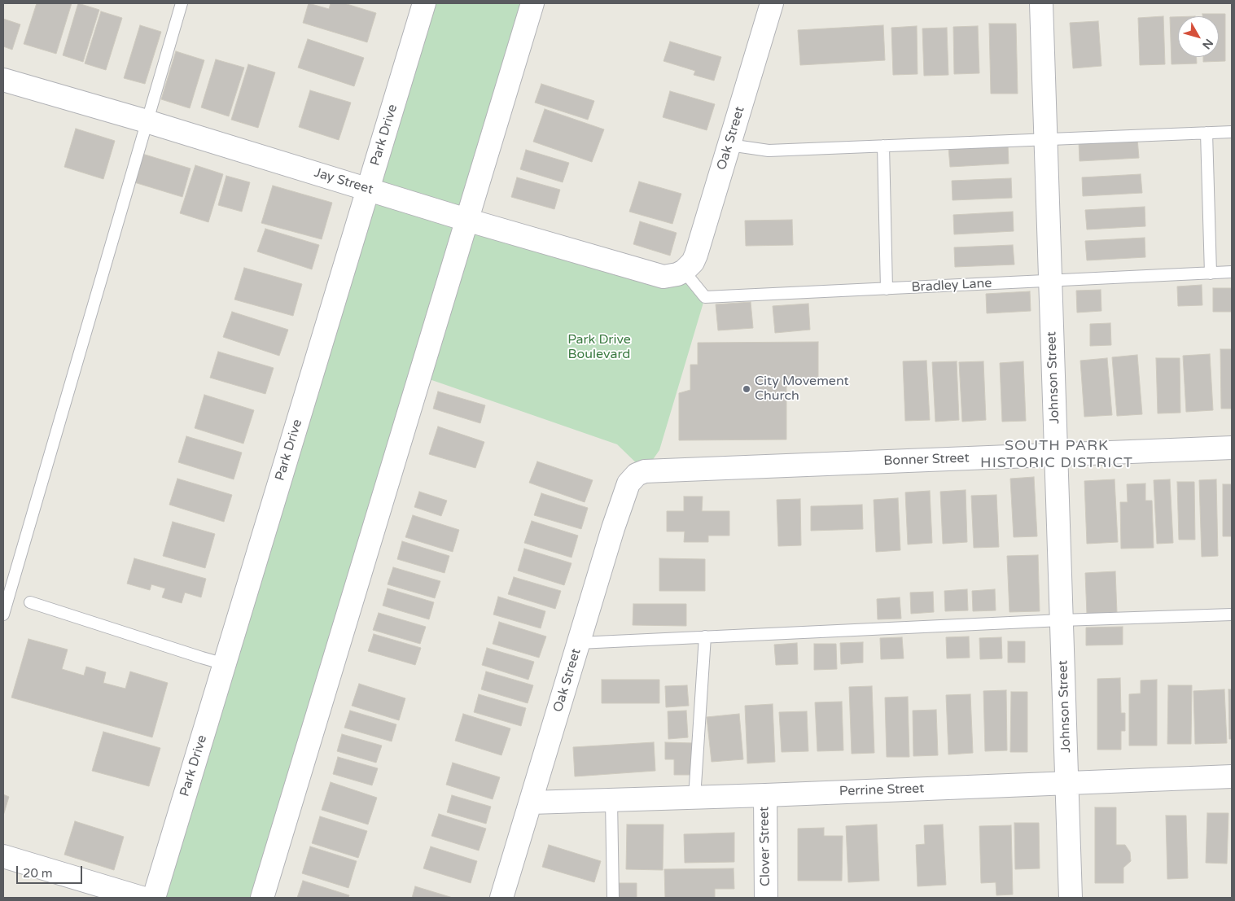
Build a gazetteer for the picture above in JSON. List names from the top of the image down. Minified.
{"streets":{"street":["Park Drive","Oak Street","Jay Street","Johnson Street","Bonner Street","Perrine Street","Clover Street"],"lane":["Bradley Lane"]},"crossings":[["Park Drive","Jay Street"],["Oak Street","Jay Street"],["Oak Street","Bradley Lane"],["Oak Street","Bonner Street"],["Oak Street","Perrine Street"],["Jay Street","Bradley Lane"],["Bradley Lane","Johnson Street"],["Johnson Street","Bonner Street"],["Johnson Street","Perrine Street"],["Perrine Street","Clover Street"]],"districts":["SOUTH PARK HISTORIC DISTRICT"],"parks":["Park Drive Boulevard"],"places":["City Movement Church"],"scale_bar":"20 m","north":"bottom right"}
